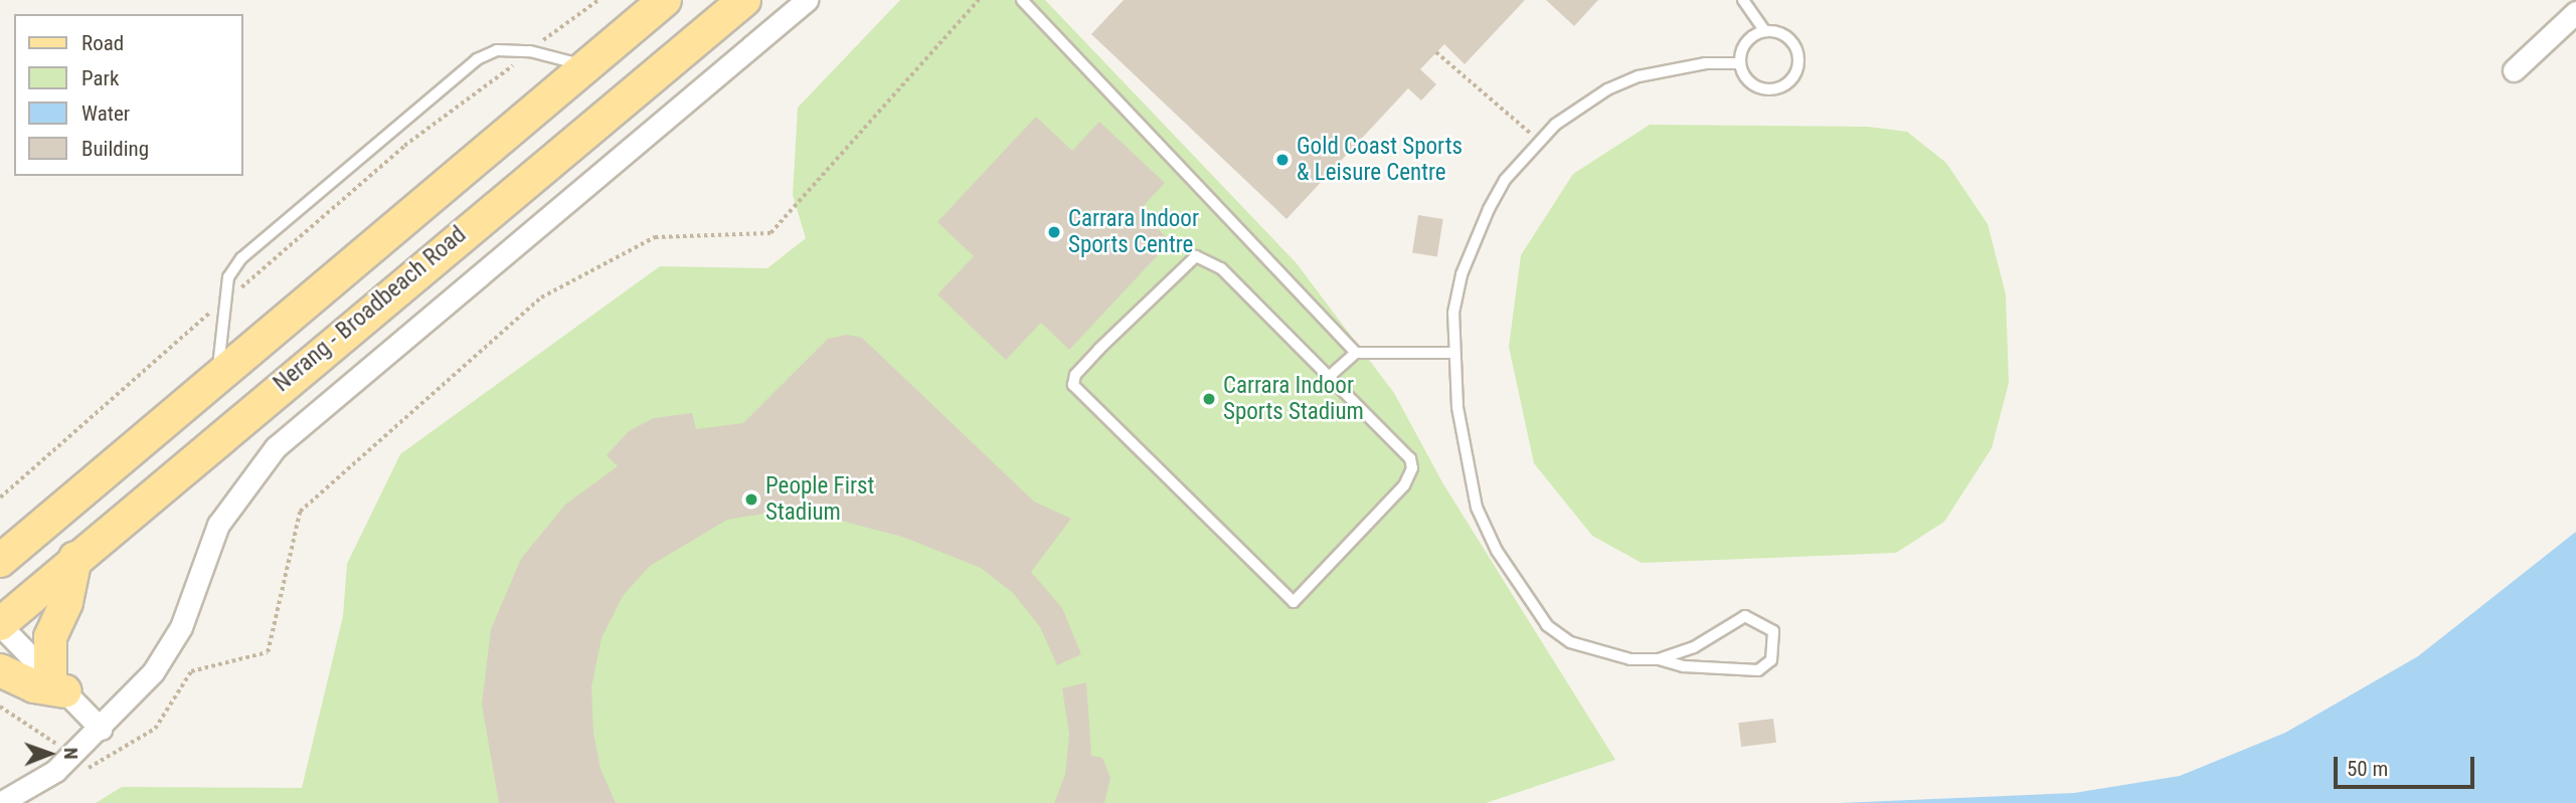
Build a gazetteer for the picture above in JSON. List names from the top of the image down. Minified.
{"streets":{"main road":["Nerang - Broadbeach Road"]},"places":["Gold Coast Sports & Leisure Centre","Carrara Indoor Sports Centre","Carrara Indoor Sports Stadium","People First Stadium"],"legend":["Road","Park","Water","Building"],"scale_bar":"50 m","north":"right"}
